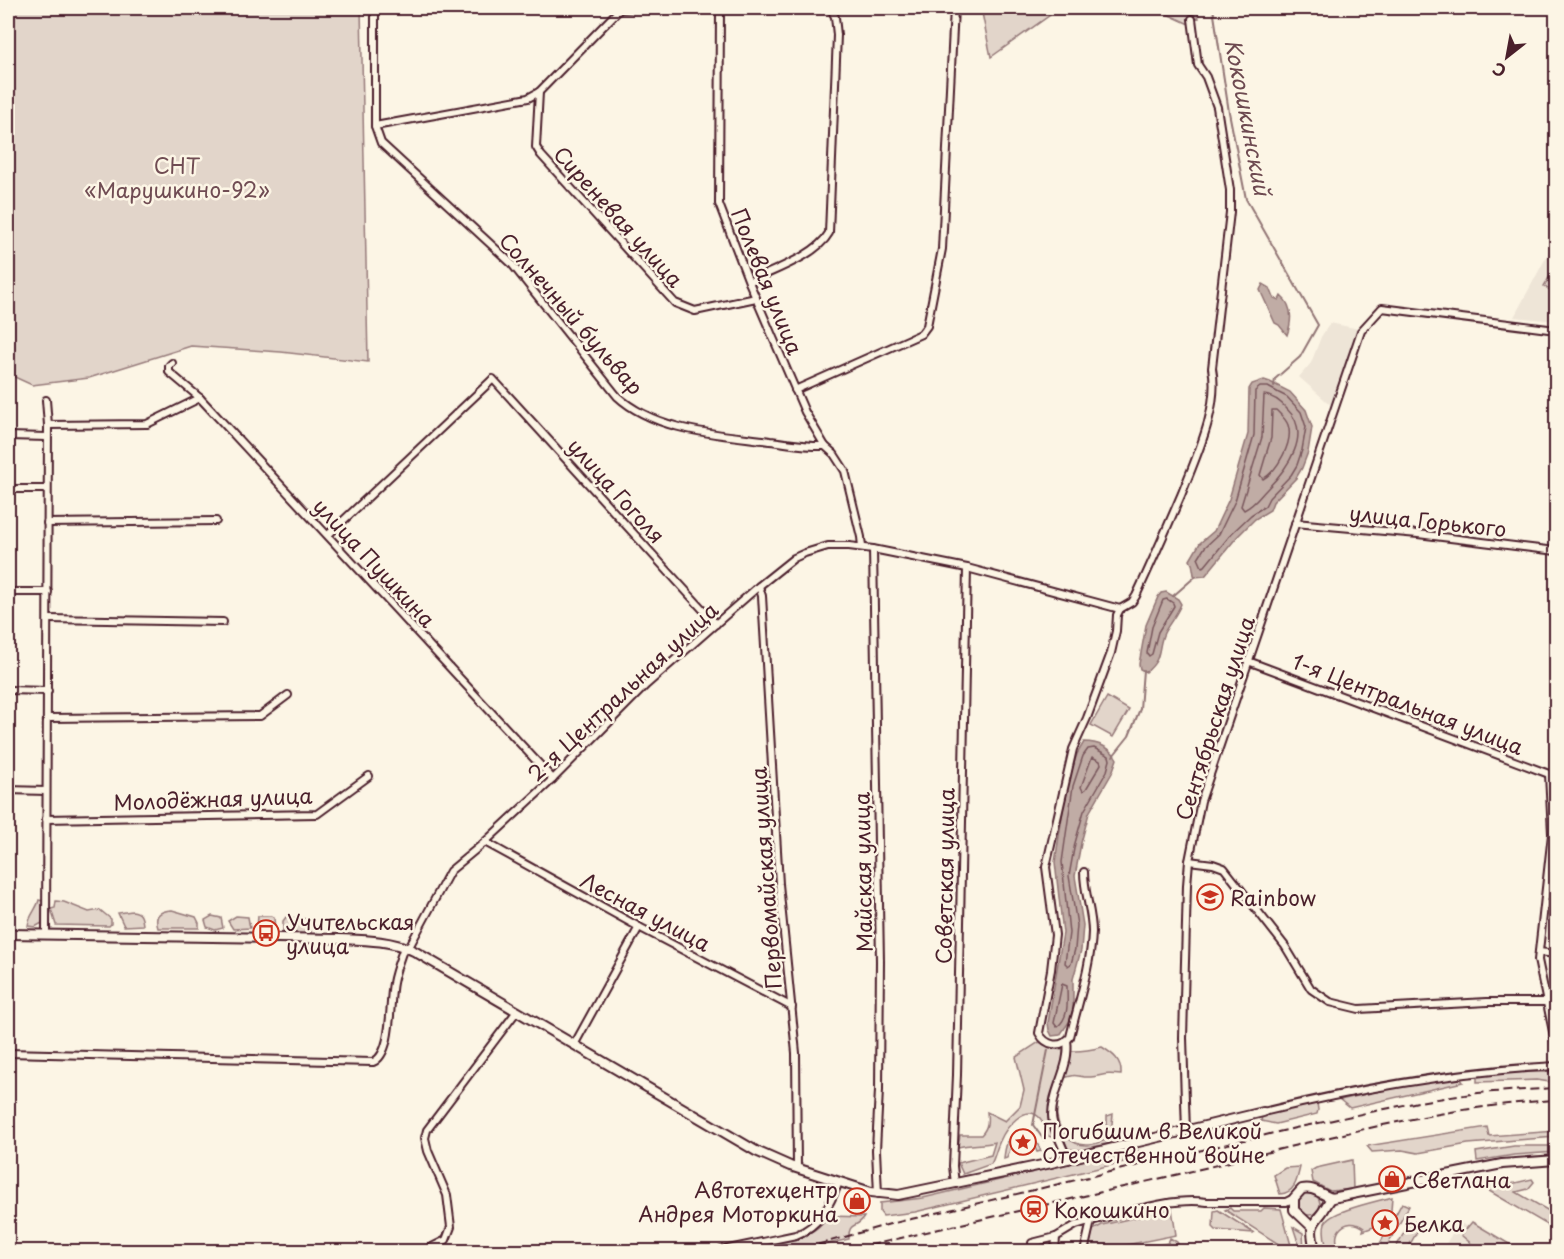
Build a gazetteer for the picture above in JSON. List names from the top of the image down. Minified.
{"streets":{"street":["Сиреневая улица","Полевая улица","Солнечный бульвар","улица Гоголя","улица Горького","улица Пушкина","2-я Центральная улица","1-я Центральная улица","Сентябрьская улица","Молодёжная улица","Майская улица","Советская улица","Первомайская улица","Лесная улица"]},"crossings":[["Сиреневая улица","Полевая улица"],["Полевая улица","Солнечный бульвар"],["Полевая улица","2-я Центральная улица"],["улица Гоголя","улица Пушкина"],["улица Гоголя","2-я Центральная улица"],["улица Горького","Сентябрьская улица"],["улица Пушкина","2-я Центральная улица"],["2-я Центральная улица","Майская улица"],["2-я Центральная улица","Советская улица"],["2-я Центральная улица","Первомайская улица"],["2-я Центральная улица","Лесная улица"],["1-я Центральная улица","Сентябрьская улица"],["Первомайская улица","Лесная улица"]],"water":["Кокошкинский"],"parks":["СНТ «Марушкино-92»"],"places":{"school or university":["Rainbow"],"bus stop":["Учительская улица"],"place":["Погибшим в Великой Отечественной войне","Белка"],"shop":["Светлана","Автотехцентр Андрея Моторкина"],"station":["Кокошкино"]},"north":"bottom left"}
